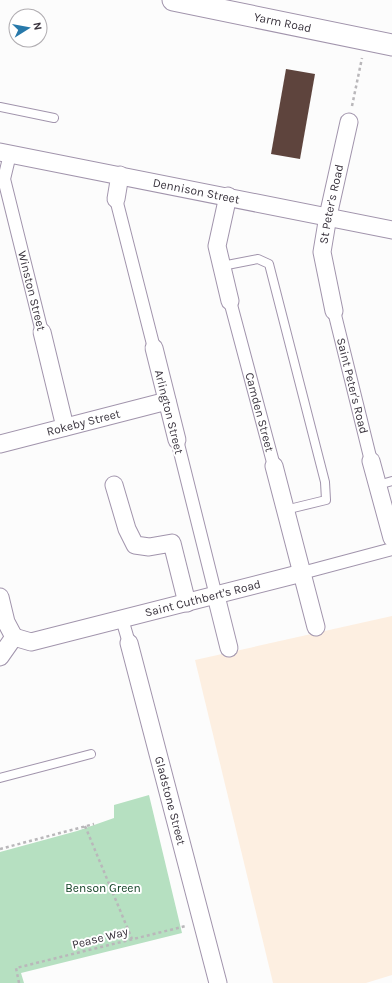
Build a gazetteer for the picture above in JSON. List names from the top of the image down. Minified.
{"streets":{"street":["Yarm Road","Dennison Street","St Peter's Road","Winston Street","Saint Peter's Road","Arlington Street","Camden Street","Rokeby Street","Saint Cuthbert's Road","Gladstone Street"],"path":["Pease Way"]},"crossings":[["Dennison Street","St Peter's Road"],["Dennison Street","Winston Street"],["Dennison Street","Arlington Street"],["Dennison Street","Camden Street"],["St Peter's Road","Saint Peter's Road"],["Winston Street","Rokeby Street"],["Arlington Street","Rokeby Street"],["Arlington Street","Saint Cuthbert's Road"],["Camden Street","Saint Cuthbert's Road"],["Saint Cuthbert's Road","Gladstone Street"],["Gladstone Street","Pease Way"]],"parks":["Benson Green"],"north":"right"}
